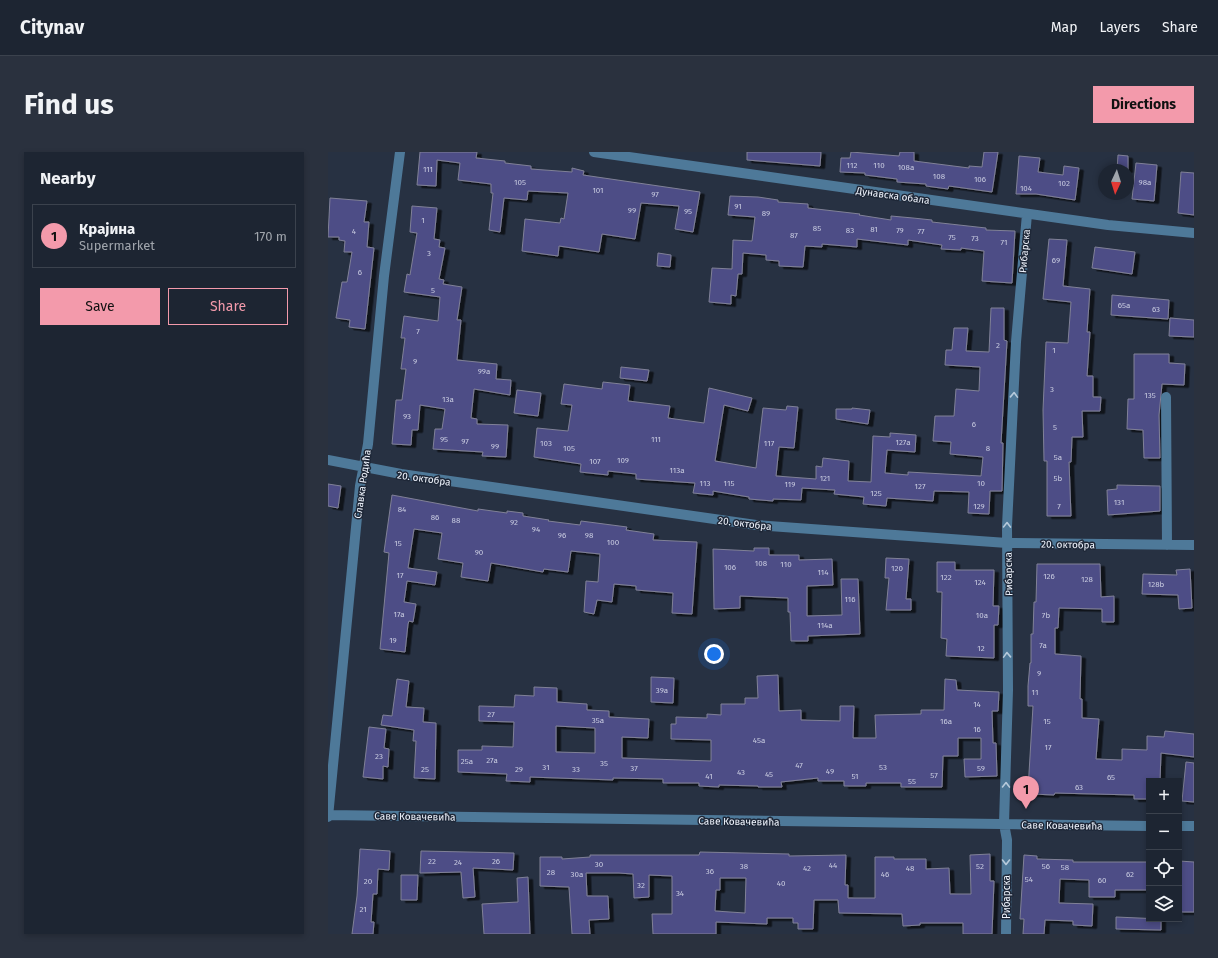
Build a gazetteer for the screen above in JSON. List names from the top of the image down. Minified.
{"streets":{"street":["Дунавска обала","Рибарска","20. октобра","Славка Родића","Саве Ковачевића"]},"crossings":[["Дунавска обала","Рибарска"],["Рибарска","20. октобра"],["Рибарска","Саве Ковачевића"],["20. октобра","Славка Родића"],["Славка Родића","Саве Ковачевића"]],"house_numbers":["112","110","108a","111","108","106","105","98a","102","104","101","97","91","99","95","89","1","85","81","83","79","4","77","87","75","73","71","3","69","6","5","65a","63","7","2","1","9","99a","3","135","13a","93","6","5","95","111","97","127a","103","117","99","105","8","5a","109","107","113a","121","5b","113","115","10","119","127","125","131","129","7","84","86","88","92","94","96","98","100","15","90","108","110","106","120","114","17","126","122","128","124","128b","116","17a","10a","7b","114a","19","7a","12","9","39a","11","14","27","35a","16a","15","16","45a","17","23","27a","25a","35","47","31","53","37","59","25","29","33","49","43","45","57","41","51","65","55","63","22","26","24","30","44","38","52","56","58","42","48","36","28","30a","46","62","54","60","20","40","32","34","21"],"north":"bottom","page":{"header":"Citynav","nav":["Map","Layers","Share"],"buttons":["Directions",["Save","Share"]],"title":"Find us","heading":"Nearby","list":[{"mark":"1","name":"Крајина","note":"Supermarket","value":"170 m"}],"pins":"1","map_buttons":["+","−"]}}
